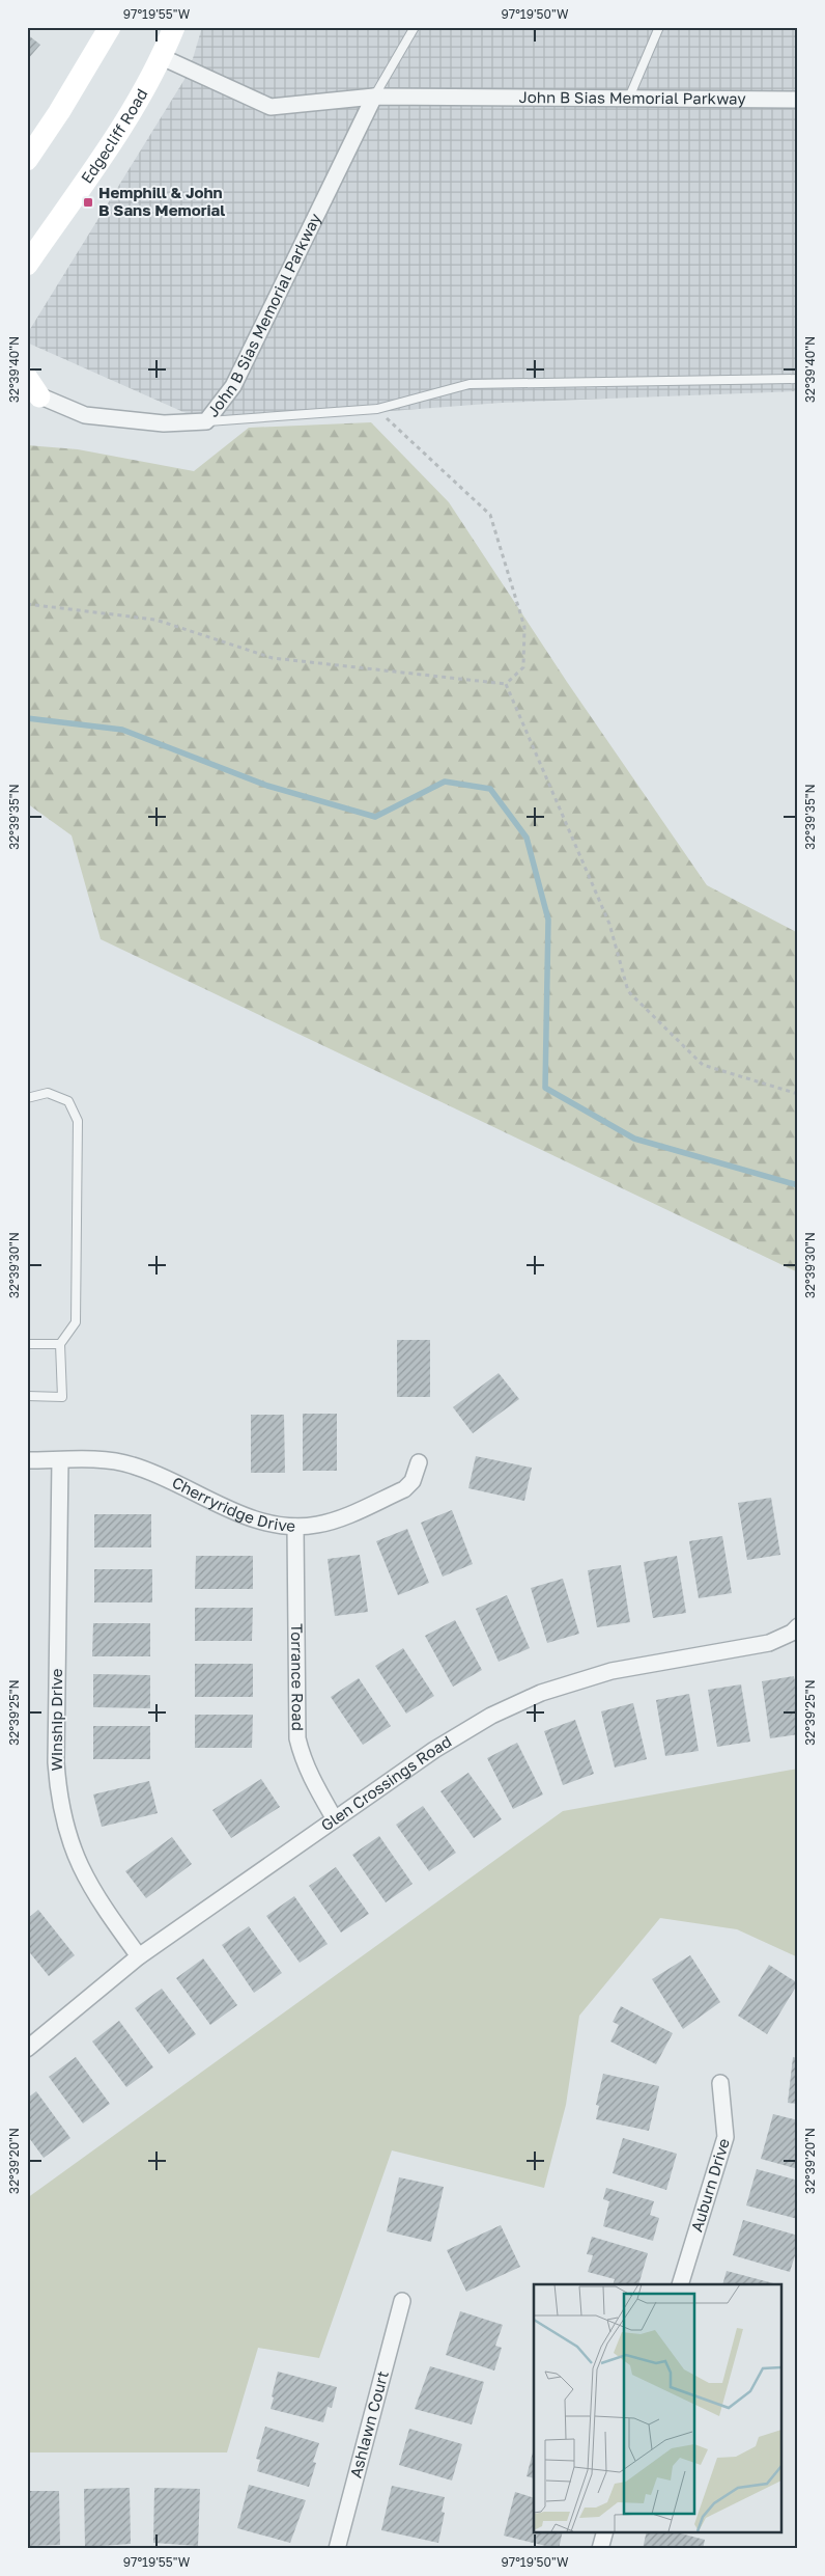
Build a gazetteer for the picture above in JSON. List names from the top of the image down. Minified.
{"streets":{"main road":["Edgecliff Road"],"street":["John B Sias Memorial Parkway","Cherryridge Drive","Torrance Road","Winship Drive","Glen Crossings Road","Auburn Drive","Ashlawn Court"]},"crossings":[["John B Sias Memorial Parkway","Edgecliff Road"],["Cherryridge Drive","Torrance Road"],["Cherryridge Drive","Winship Drive"],["Torrance Road","Glen Crossings Road"],["Winship Drive","Glen Crossings Road"]],"places":{"transit":["Hemphill & John B Sans Memorial"]},"coordinates":["97°19'55\"W","97°19'50\"W","32°39'40\"N","32°39'35\"N","32°39'30\"N","32°39'25\"N","32°39'20\"N"]}
